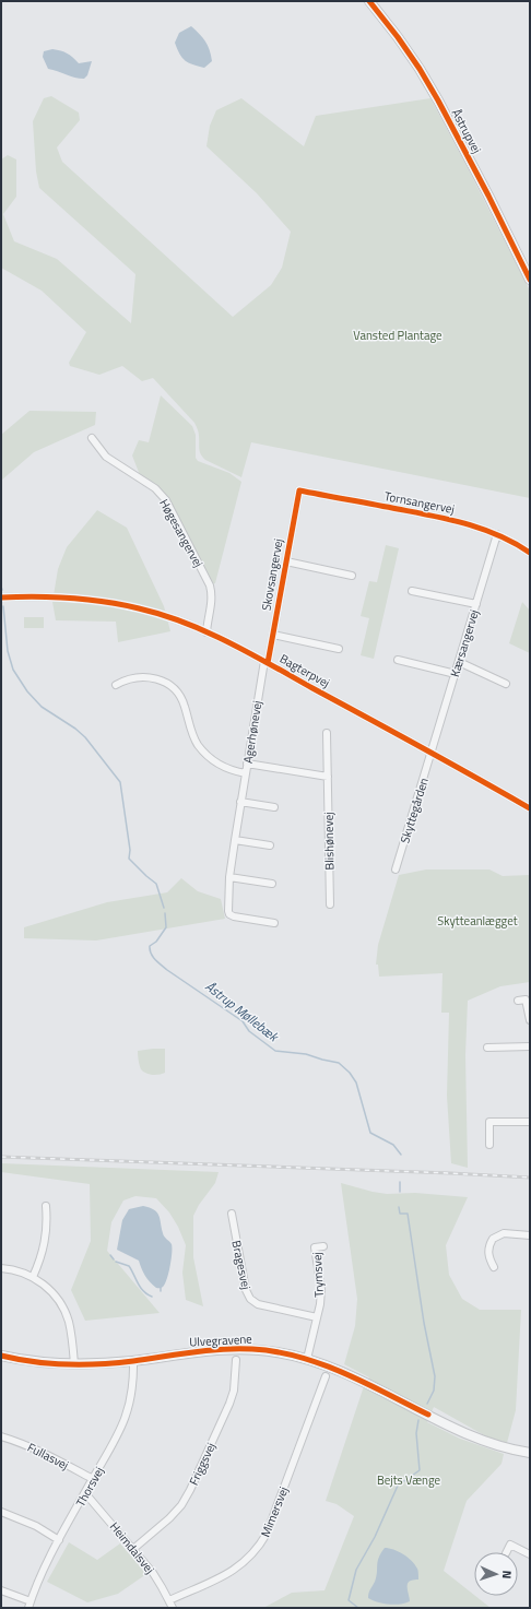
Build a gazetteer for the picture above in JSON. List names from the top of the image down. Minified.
{"streets":{"street":["Åstrupvej","Tornsangervej","Høgesangervej","Skovsangervej","Kærsangervej","Bagterpvej","Agerhønevej","Skyttegården","Blishønevej","Bragesvej","Trymsvej","Ulvegravene","Fullasvej","Friggsvej","Thorsvej","Mimersvej","Heimdalsvej"]},"crossings":[["Tornsangervej","Skovsangervej"],["Tornsangervej","Kærsangervej"],["Høgesangervej","Bagterpvej"],["Skovsangervej","Bagterpvej"],["Skovsangervej","Agerhønevej"],["Kærsangervej","Bagterpvej"],["Kærsangervej","Skyttegården"],["Bagterpvej","Agerhønevej"],["Bagterpvej","Skyttegården"],["Bragesvej","Trymsvej"],["Trymsvej","Ulvegravene"],["Ulvegravene","Thorsvej"],["Fullasvej","Thorsvej"],["Friggsvej","Heimdalsvej"],["Thorsvej","Heimdalsvej"],["Mimersvej","Heimdalsvej"]],"water":["Åstrup Møllebæk"],"parks":["Vansted Plantage","Skytteanlægget","Bejts Vænge"],"north":"right"}
